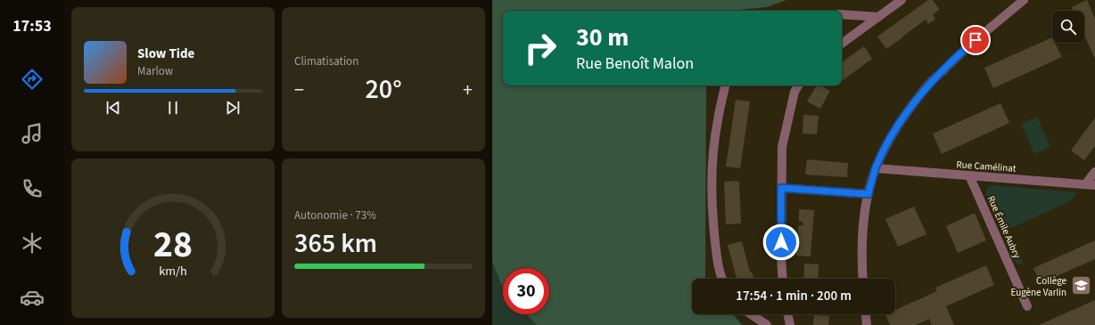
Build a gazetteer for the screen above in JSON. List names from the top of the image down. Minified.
{"streets":{"street":["Rue Camélinat","Rue Émile Aubry"]},"crossings":[["Rue Camélinat","Rue Émile Aubry"]],"places":{"school or university":["Collège Eugène Varlin"]},"page":{"tabs":"17:53","tile":["Climatisation",["Autonomie · 73%","365 km"]],"turn":["30 m","Rue Benoît Malon"],"song":["Slow Tide","Marlow"],"heat":["−","20°","+"],"limit":"30","trip":"17:54 · 1 min · 200 m","gauge":["28","km/h"]}}
